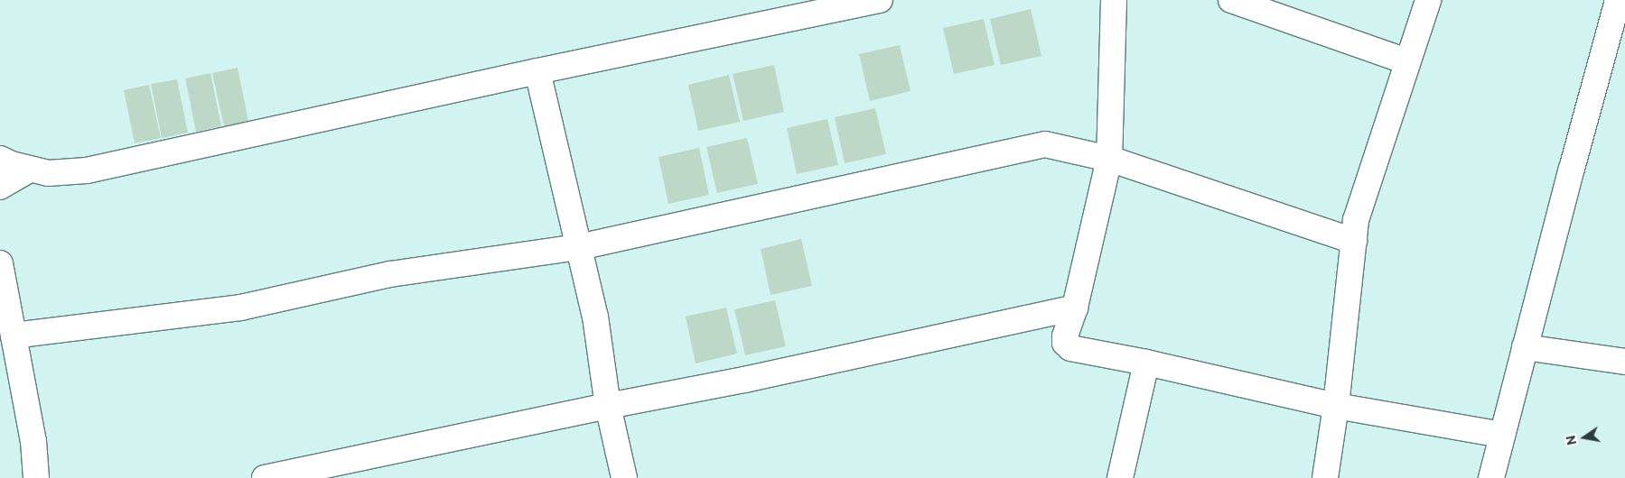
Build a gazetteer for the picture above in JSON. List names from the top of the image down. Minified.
{"north":"left"}
